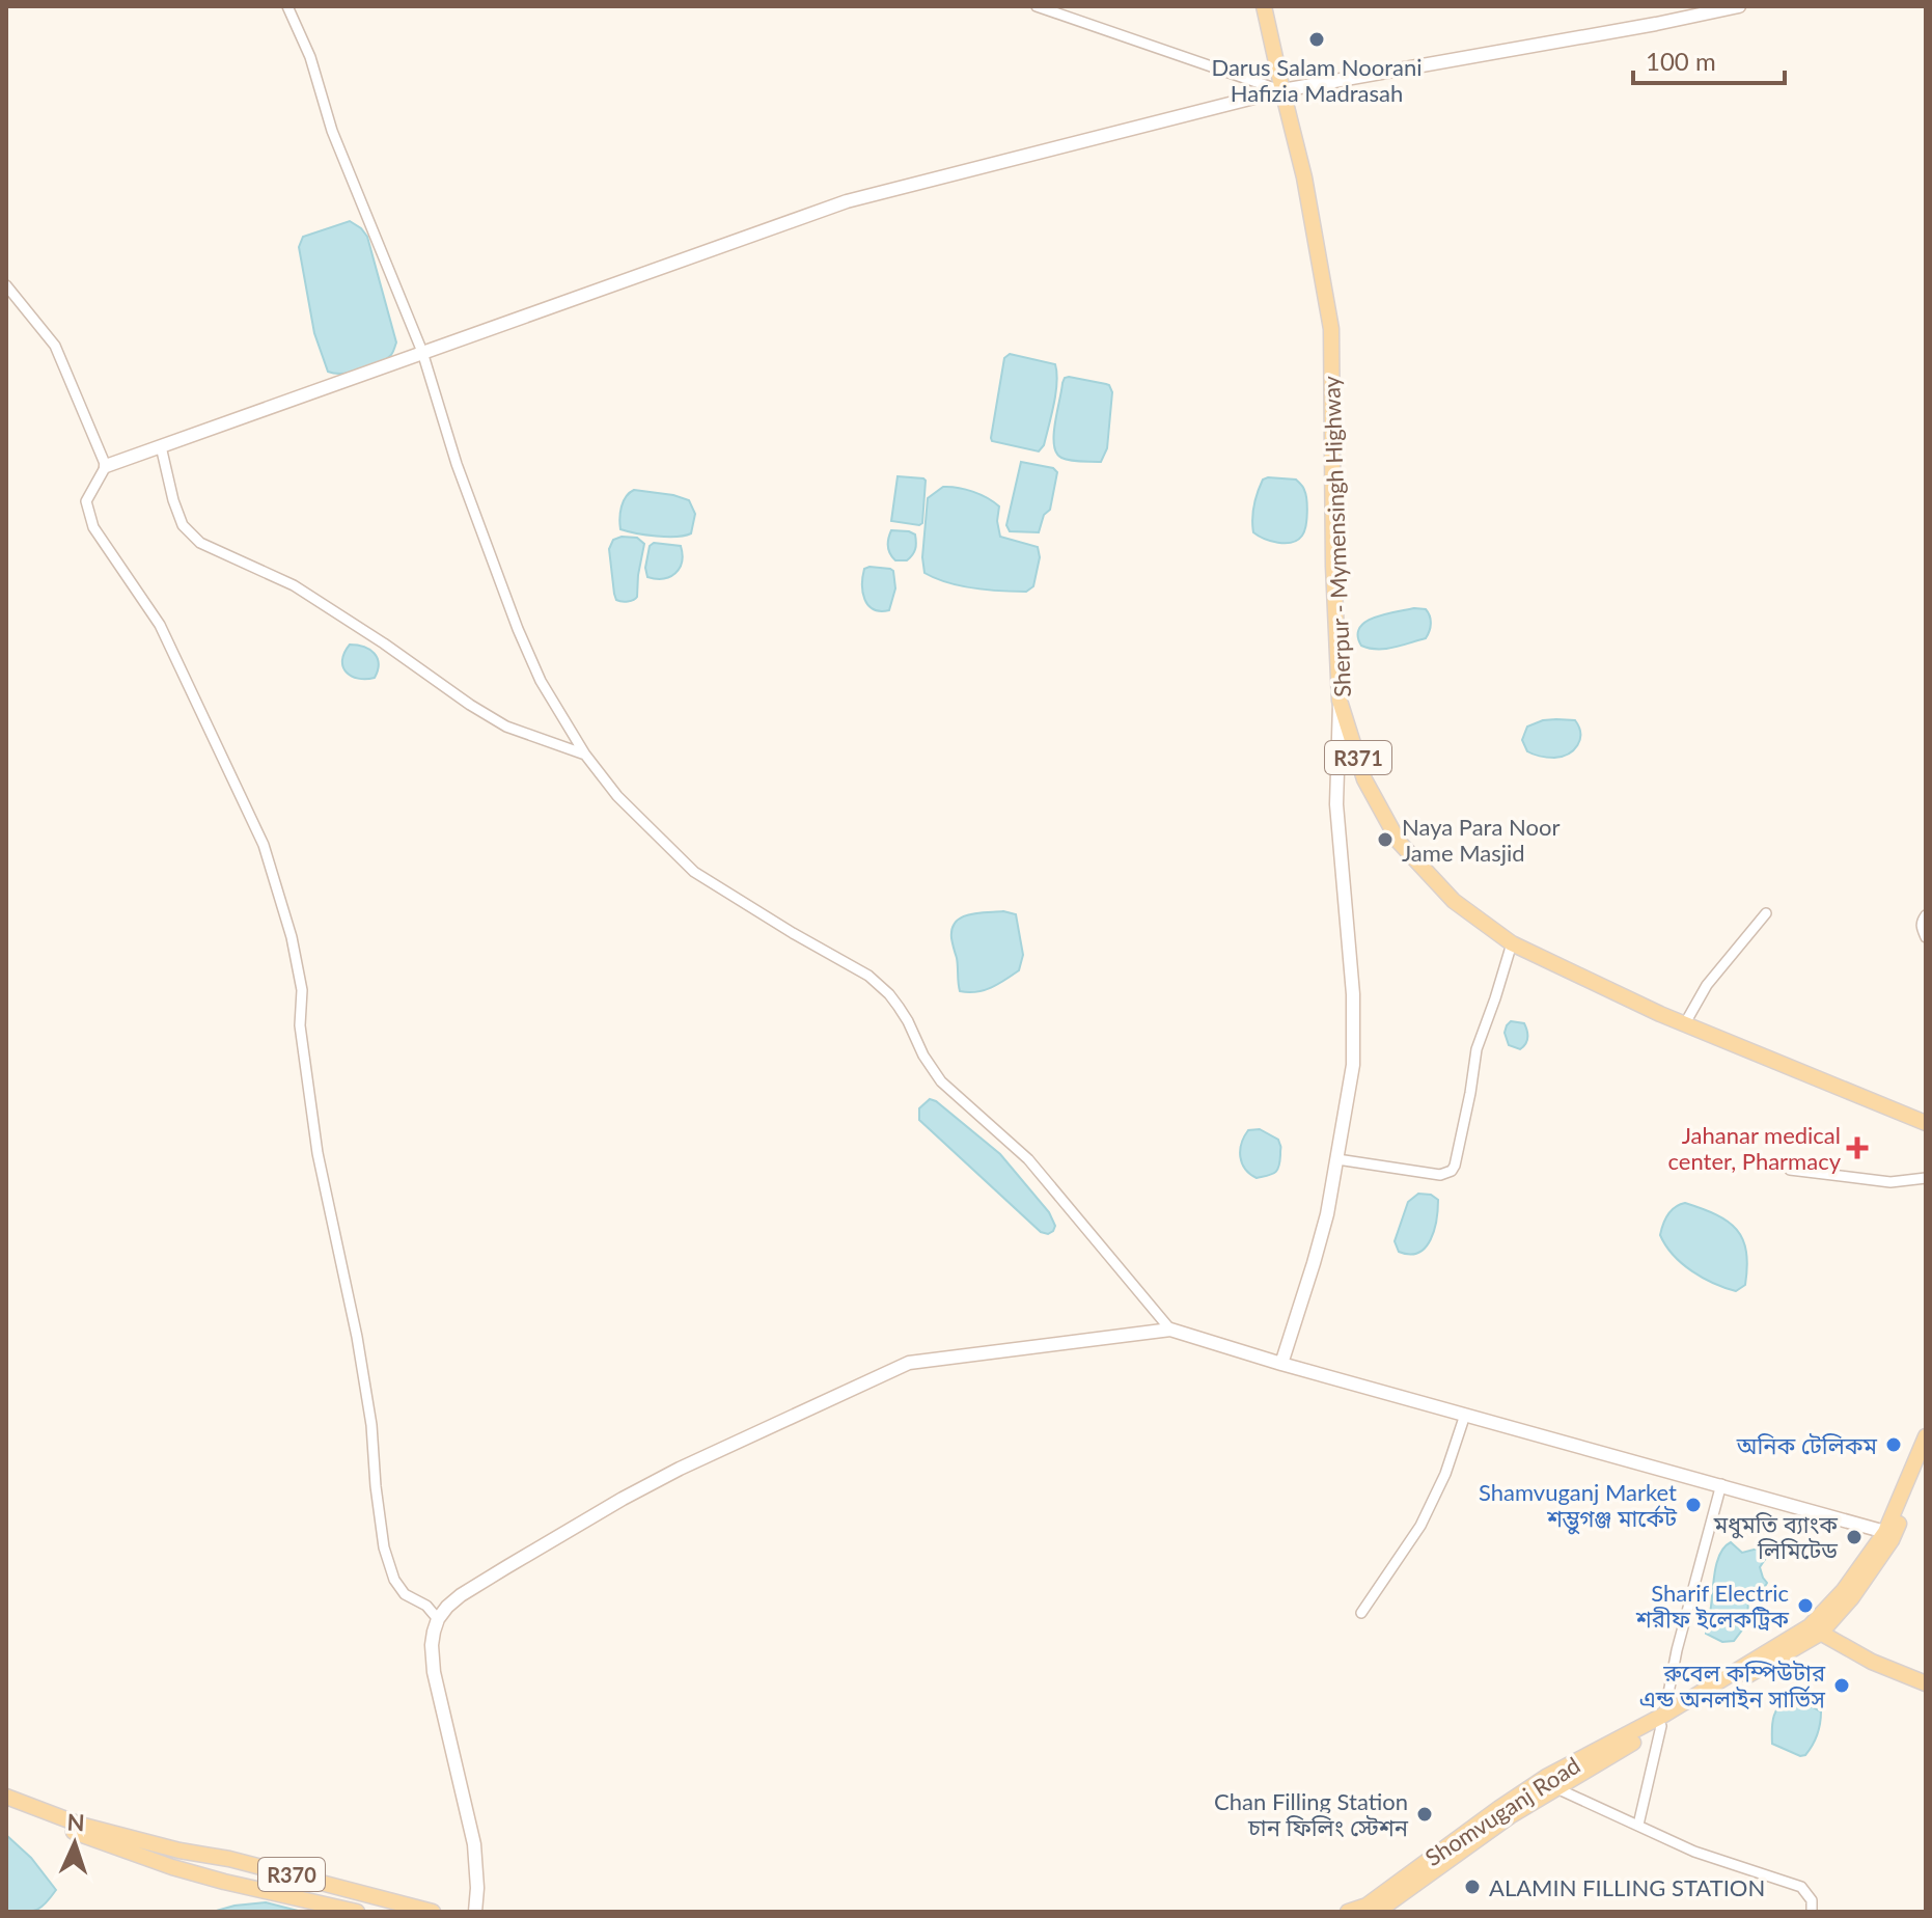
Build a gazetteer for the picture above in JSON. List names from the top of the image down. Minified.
{"streets":{"main road":["Sherpur - Mymensingh Highway","R371","Shomvuganj Road","R370"]},"crossings":[["Sherpur - Mymensingh Highway","R371"]],"places":{"other":["Darus Salam Noorani Hafizia Madrasah","Naya Para Noor Jame Masjid","অনিক টেলিকম","Shamvuganj Market শম্ভুগঞ্জ মার্কেট","মধুমতি ব্যাংক লিমিটেড","Sharif Electric শরীফ ইলেকট্রিক","রুবেল কম্পিউটার এন্ড অনলাইন সার্ভিস","Chan Filling Station চান ফিলিং স্টেশন","ALAMIN FILLING STATION"],"health":["Jahanar medical center, Pharmacy"]},"scale_bar":"100 m","north":"top"}
